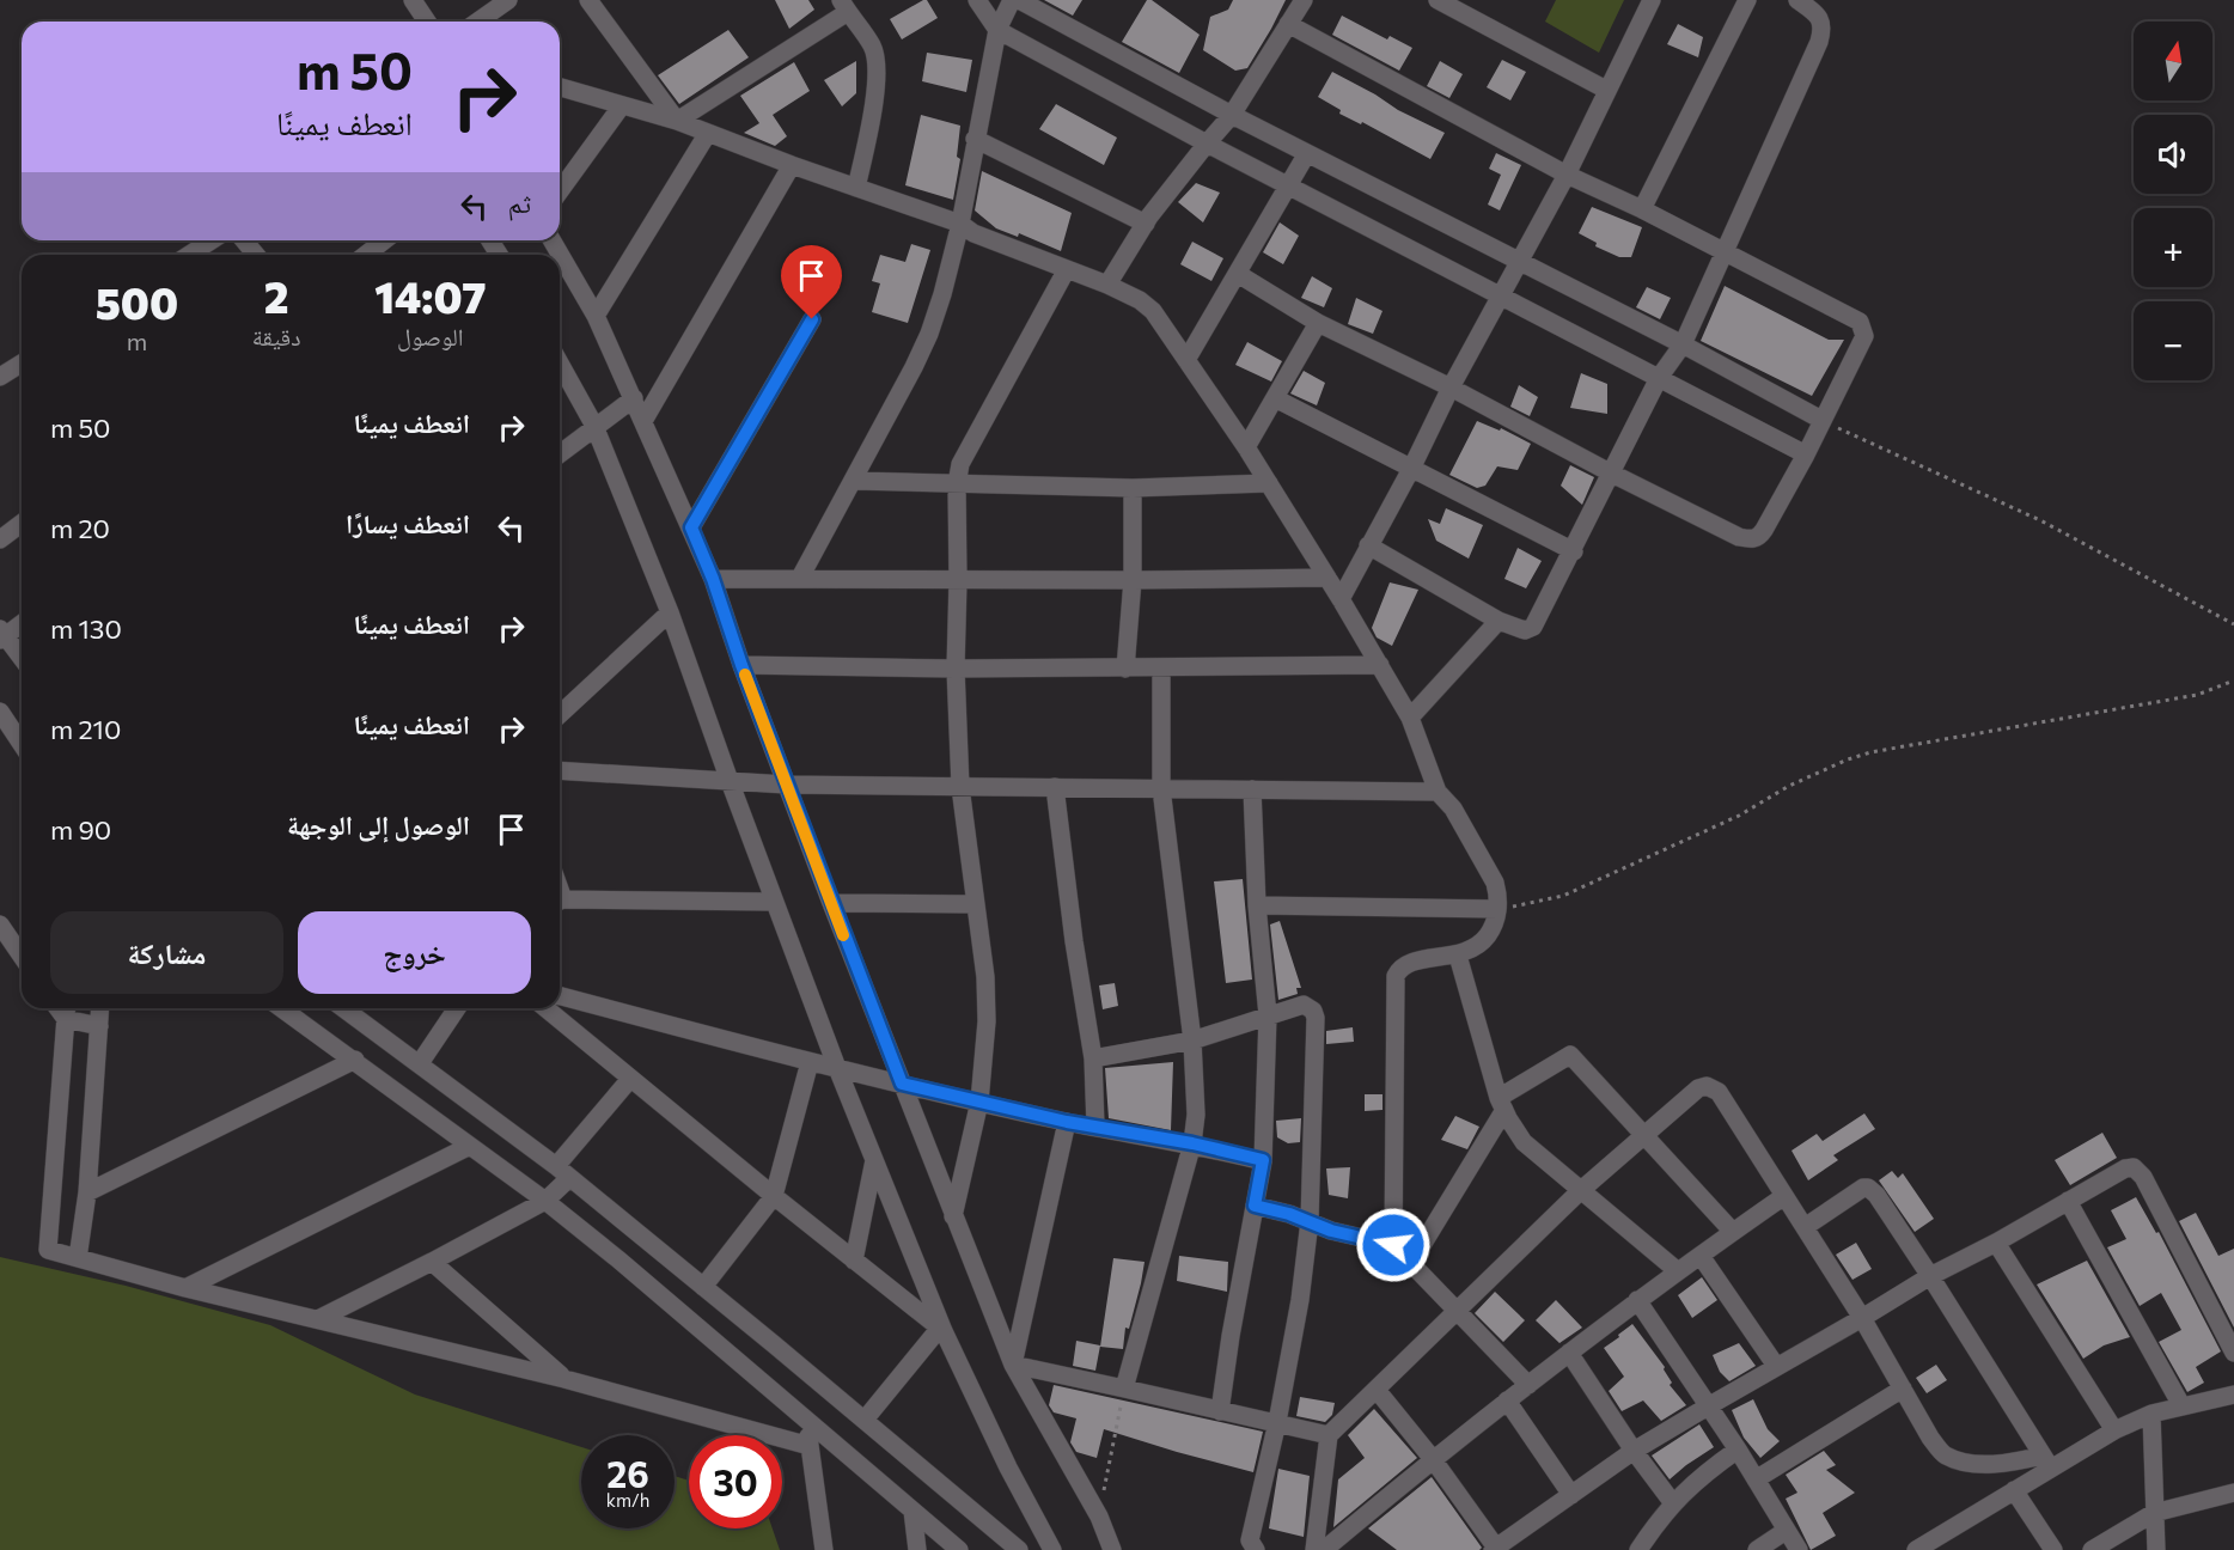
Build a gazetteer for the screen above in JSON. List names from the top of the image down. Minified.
{"north":"top","page":{"map_buttons":["+","−"],"turn":["50 m","انعطف يمينًا"],"then":"ثم","eta":["14:07","الوصول","2","دقيقة","500","m"],"list":[{"name":"انعطف يمينًا","value":"50 m"},{"name":"انعطف يسارًا","value":"20 m"},{"name":"انعطف يمينًا","value":"130 m"},{"name":"انعطف يمينًا","value":"210 m"},{"name":"الوصول إلى الوجهة","value":"90 m"}],"buttons":["خروج","مشاركة"],"speed":"26 km/h","limit":"30"}}
